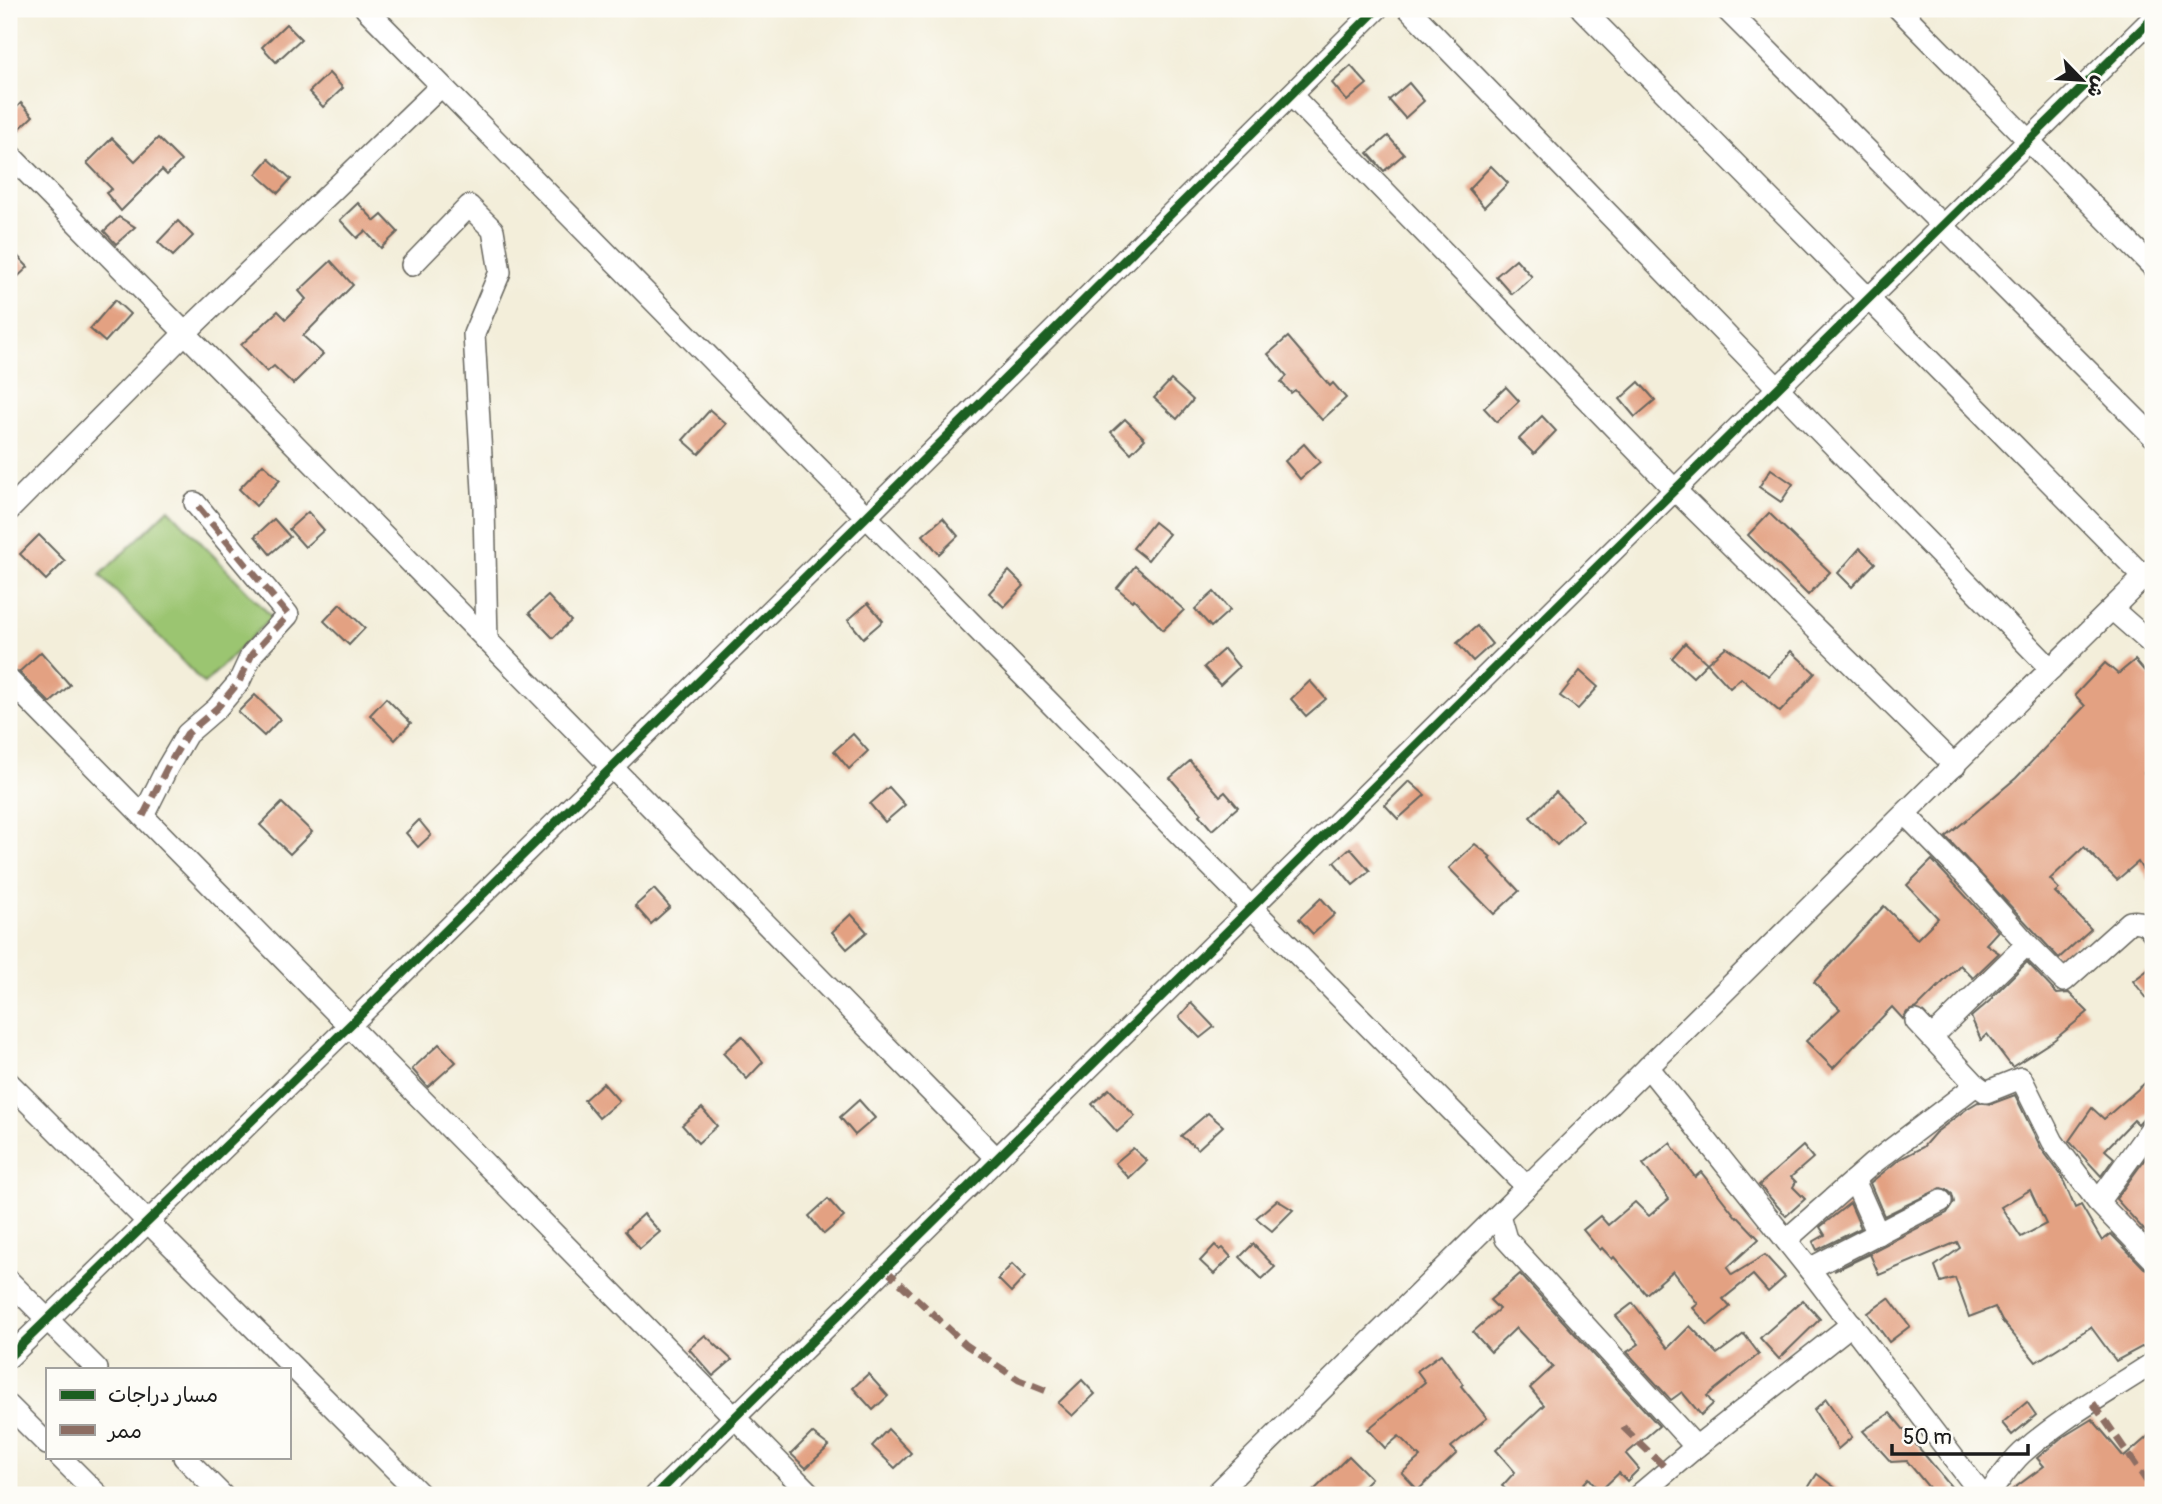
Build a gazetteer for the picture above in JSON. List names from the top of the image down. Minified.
{"legend":["مسار دراجات","ممر"],"scale_bar":"50 m","north":"bottom right"}
